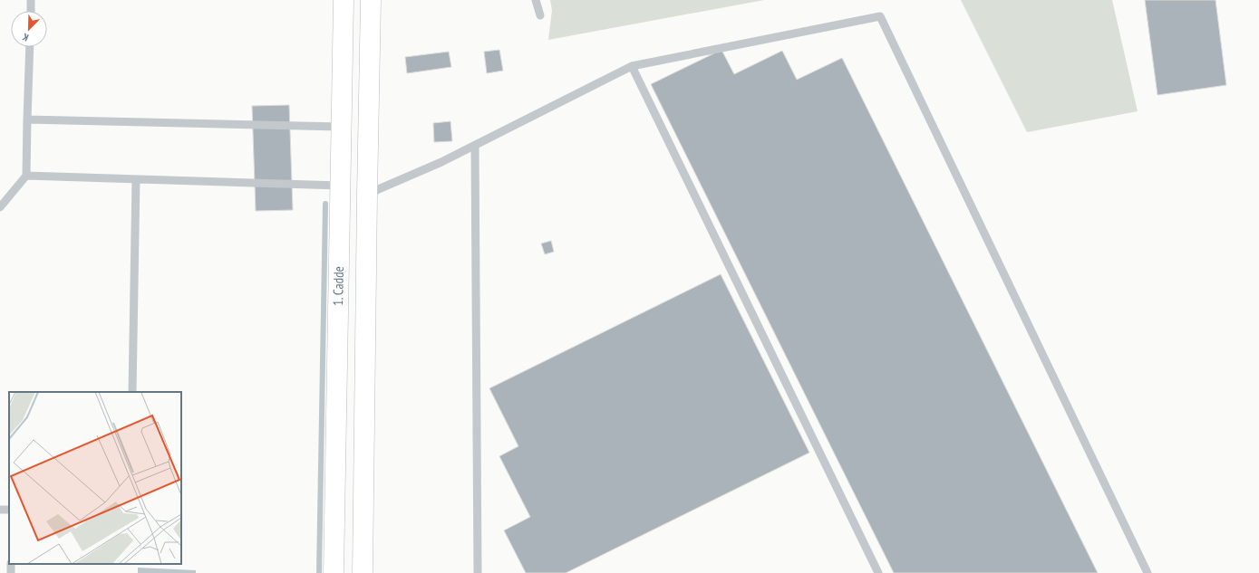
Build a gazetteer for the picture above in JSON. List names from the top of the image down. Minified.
{"streets":{"main road":["1. Cadde"]},"north":"bottom left"}
